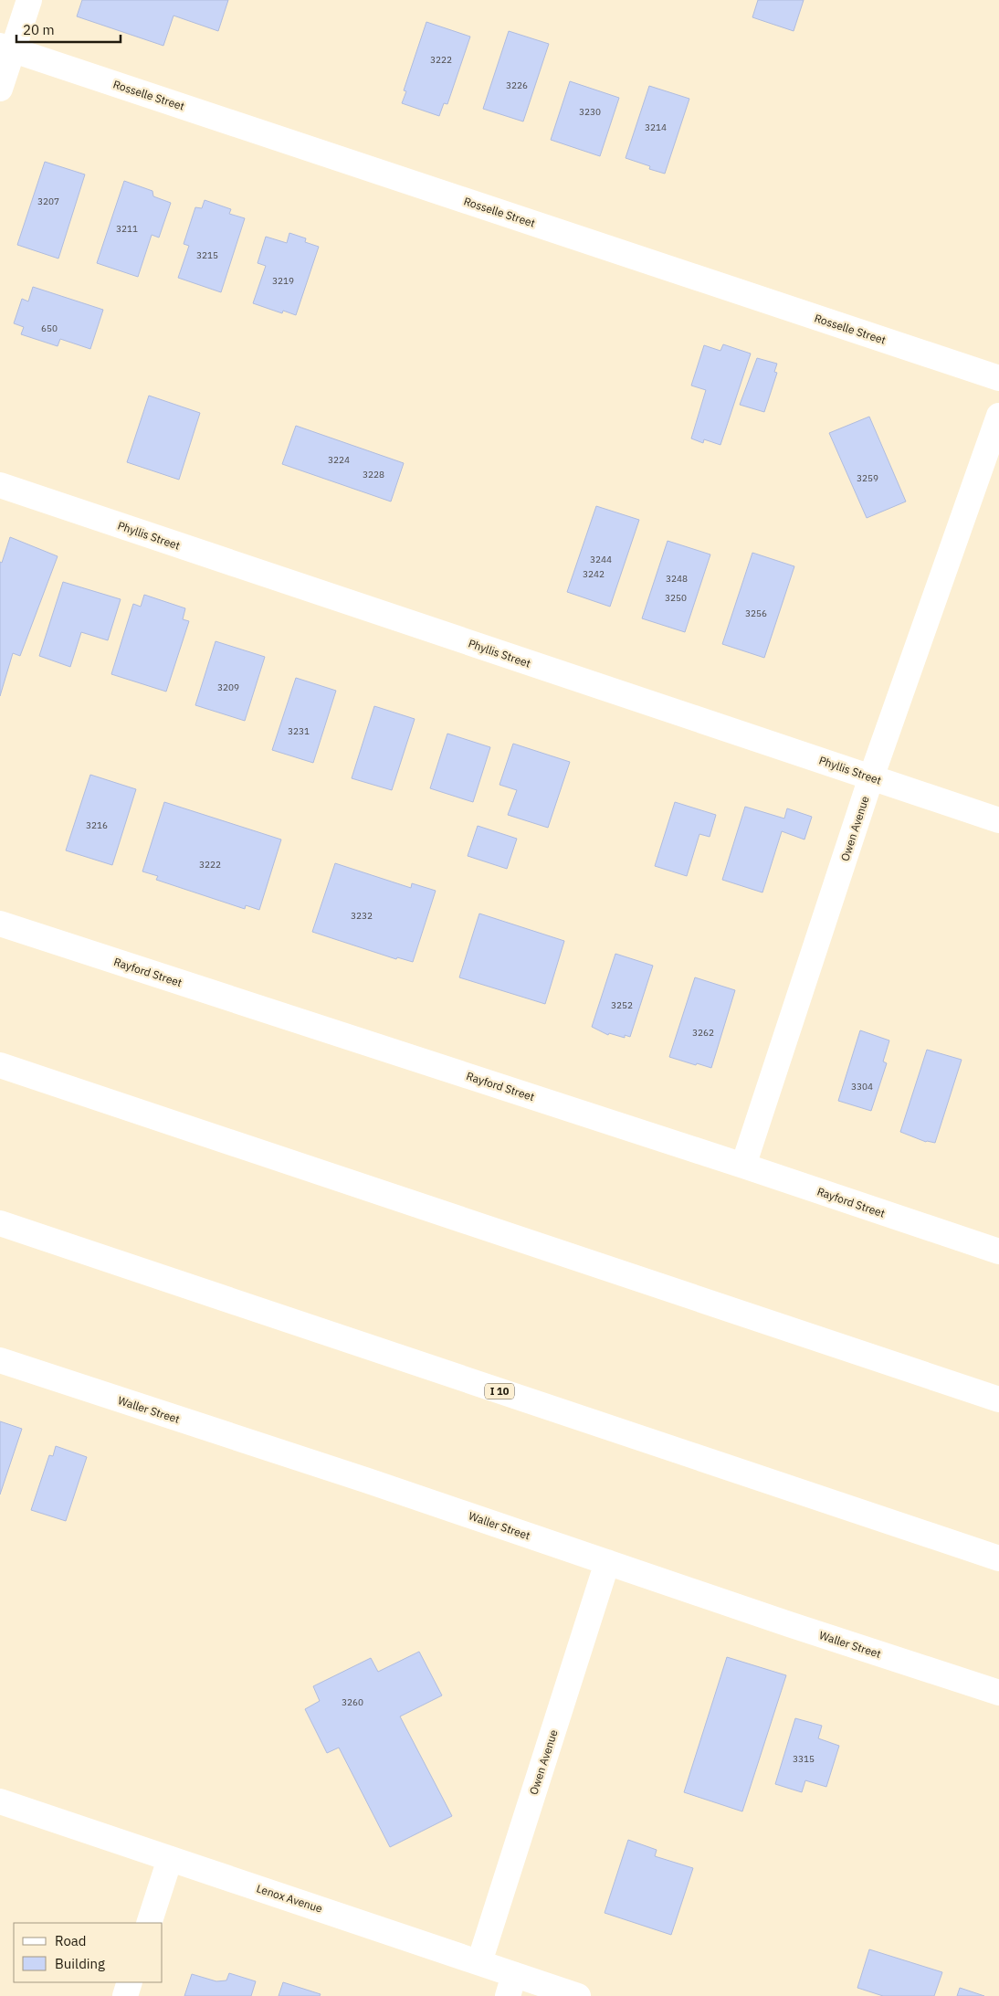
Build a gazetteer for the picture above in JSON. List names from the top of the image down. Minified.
{"streets":{"main road":["Rosselle Street","Phyllis Street","Owen Avenue","Rayford Street","I 10","Waller Street","Lenox Avenue"]},"crossings":[["Phyllis Street","Owen Avenue"],["Owen Avenue","Rayford Street"],["Owen Avenue","Waller Street"],["Owen Avenue","Lenox Avenue"]],"house_numbers":["3222","3226","3230","3214","3207","3211","3215","3219","650","3224","3228","3259","3244","3242","3248","3250","3256","3209","3231","3216","3222","3232","3252","3262","3304","3260","3315"],"legend":["Road","Building"],"scale_bar":"20 m"}
